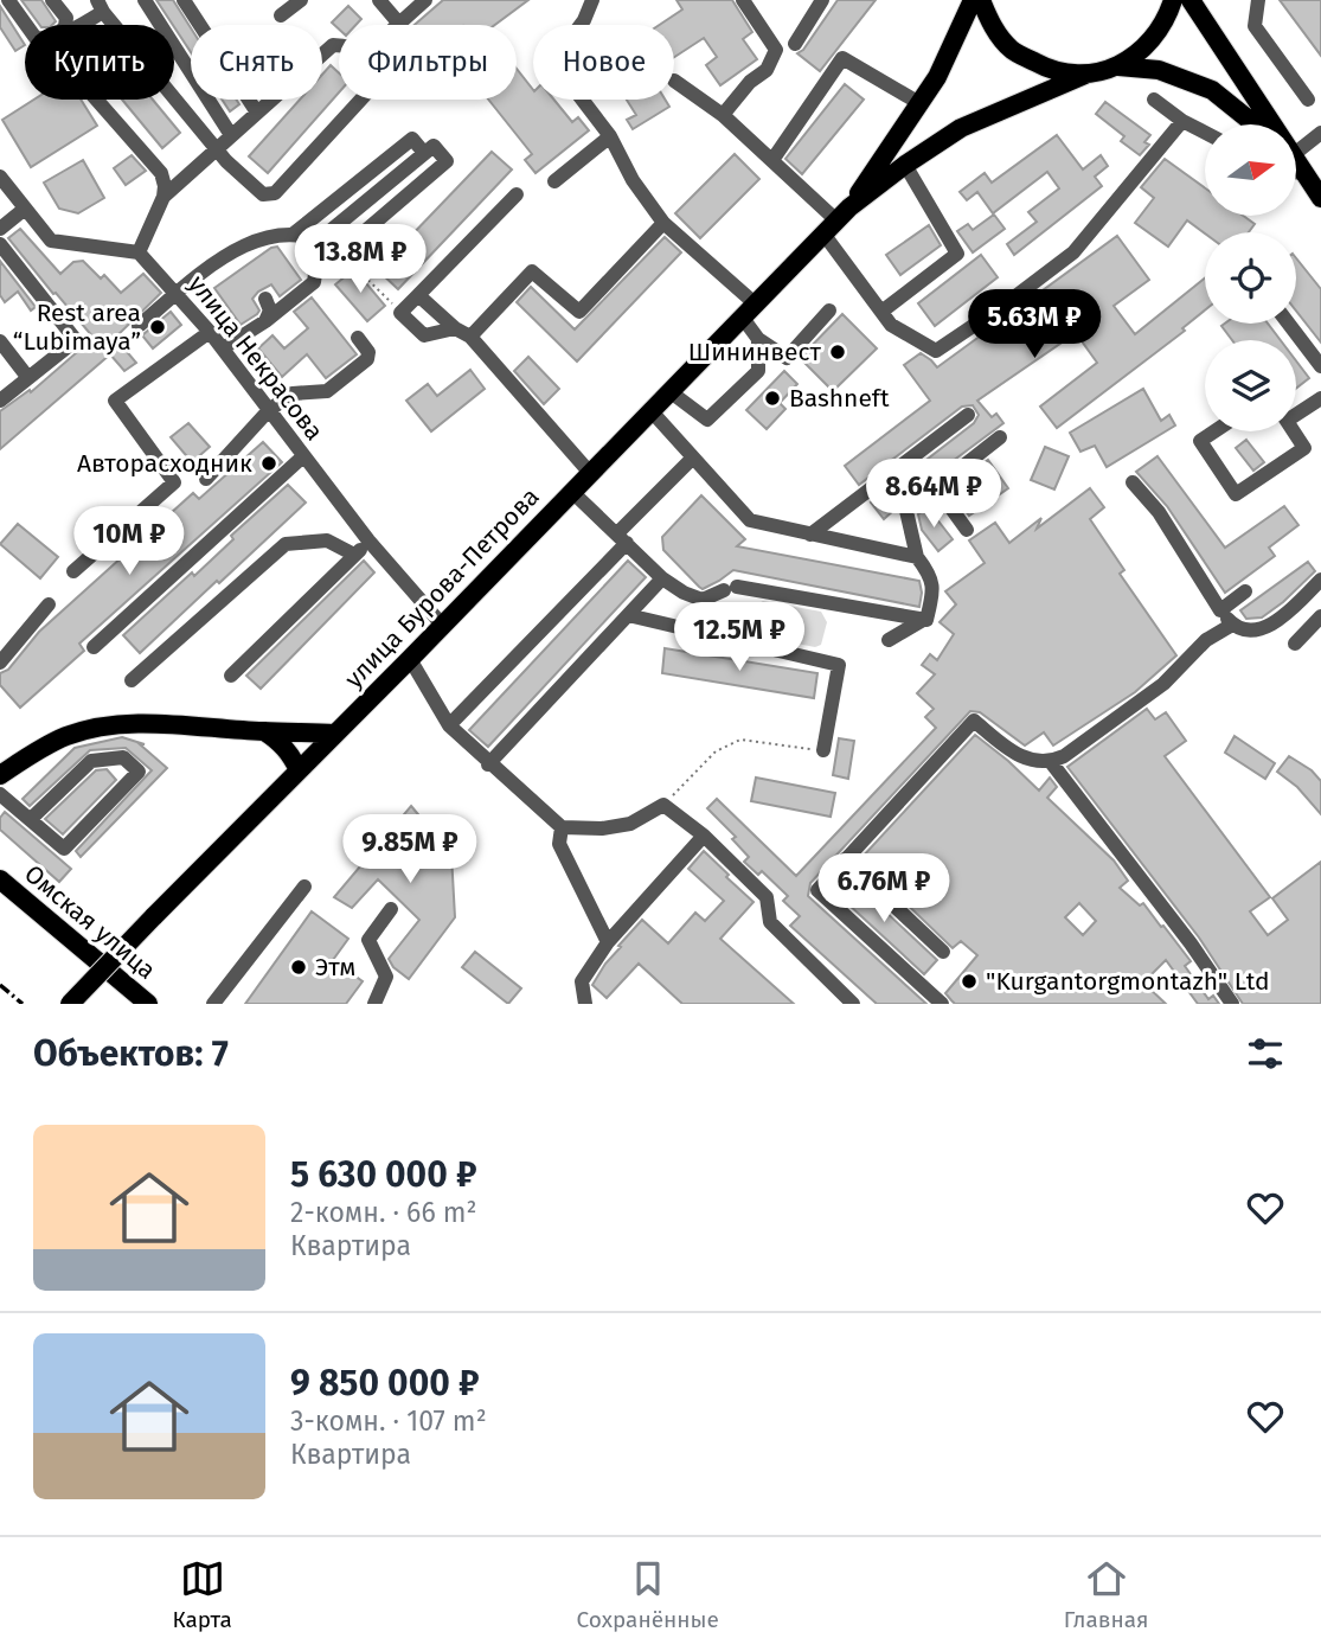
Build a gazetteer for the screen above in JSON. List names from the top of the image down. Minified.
{"streets":{"main road":["улица Бурова-Петрова","Омская улица"],"street":["улица Некрасова"]},"crossings":[["улица Некрасова","улица Бурова-Петрова"]],"places":["Rest area “Lubimaya”","Шининвест","Bashneft","Авторасходник","Этм","\"Kurgantorgmontazh\" Ltd"],"north":"right","page":{"chip":["Купить","Снять","Фильтры","Новое"],"price":["13.8M ₽","5.63M ₽","8.64M ₽","10M ₽","12.5M ₽","9.85M ₽","6.76M ₽"],"heading":"Объектов: 7","list":[{"name":"5 630 000 ₽","note":"2-комн. · 66 m² · Квартира"},{"name":"9 850 000 ₽","note":"3-комн. · 107 m² · Квартира"}],"tabs":["Карта","Сохранённые","Главная"]}}
